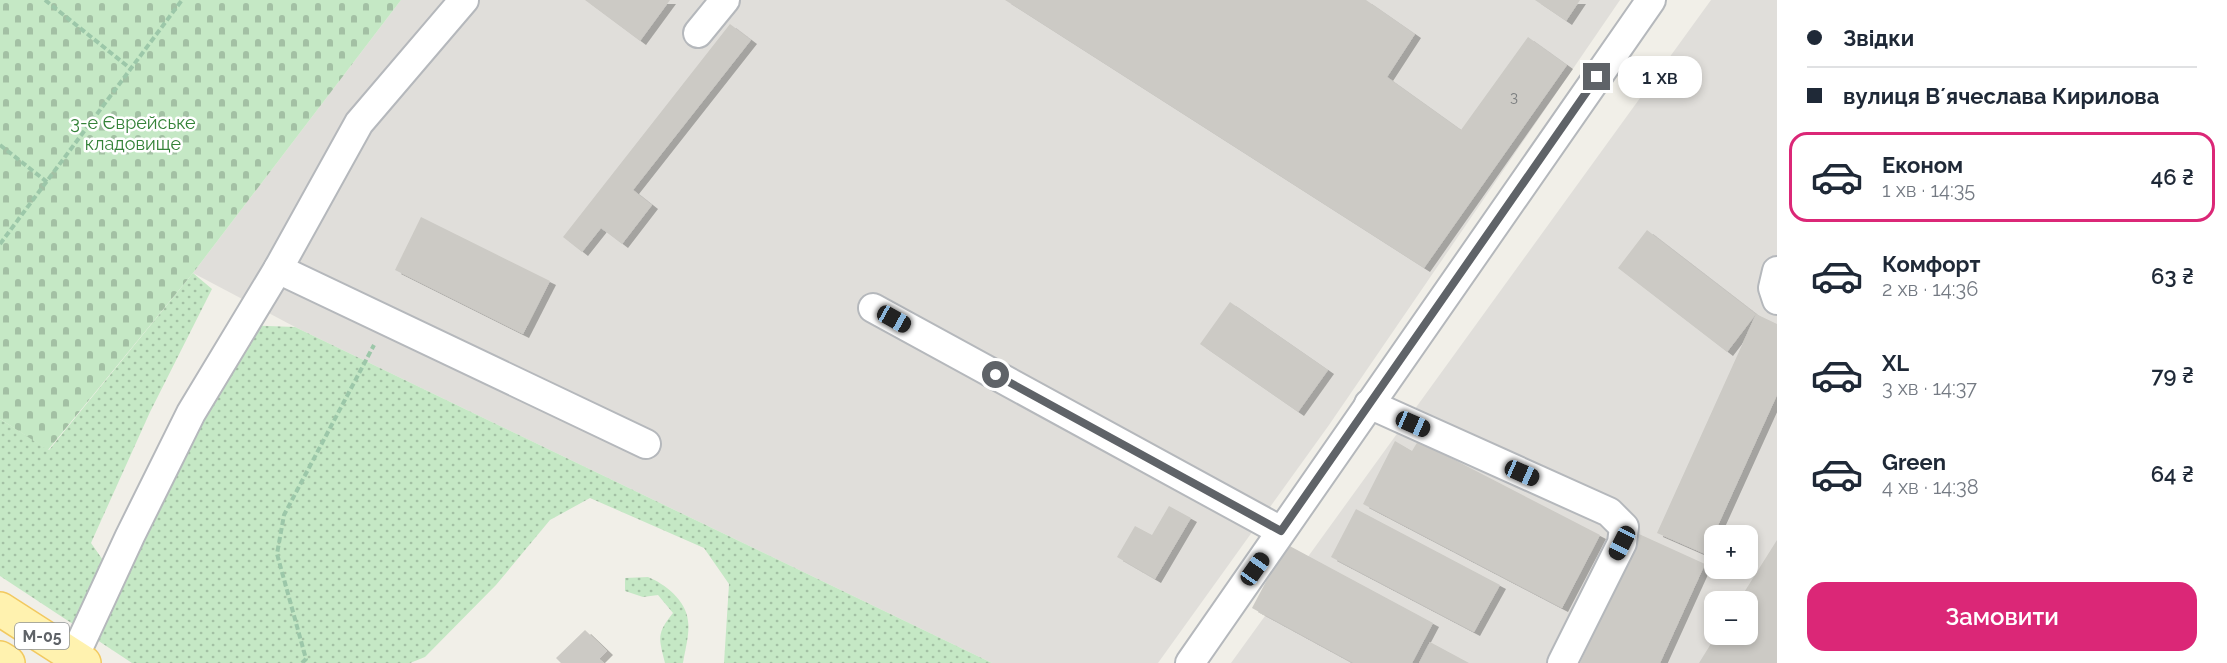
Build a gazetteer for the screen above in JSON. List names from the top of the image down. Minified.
{"streets":{"main road":["М-05"]},"parks":["3-е Єврейське кладовище"],"house_numbers":["3"],"page":{"banner":["Звідки","вулиця Вʼячеслава Кирилова"],"bubble":"1 хв","list":[{"name":"Економ","note":"1 хв · 14:35","value":"46 ₴"},{"name":"Комфорт","note":"2 хв · 14:36","value":"63 ₴"},{"name":"XL","note":"3 хв · 14:37","value":"79 ₴"},{"name":"Green","note":"4 хв · 14:38","value":"64 ₴"}],"map_buttons":["+","−"],"buttons":"Замовити"}}
